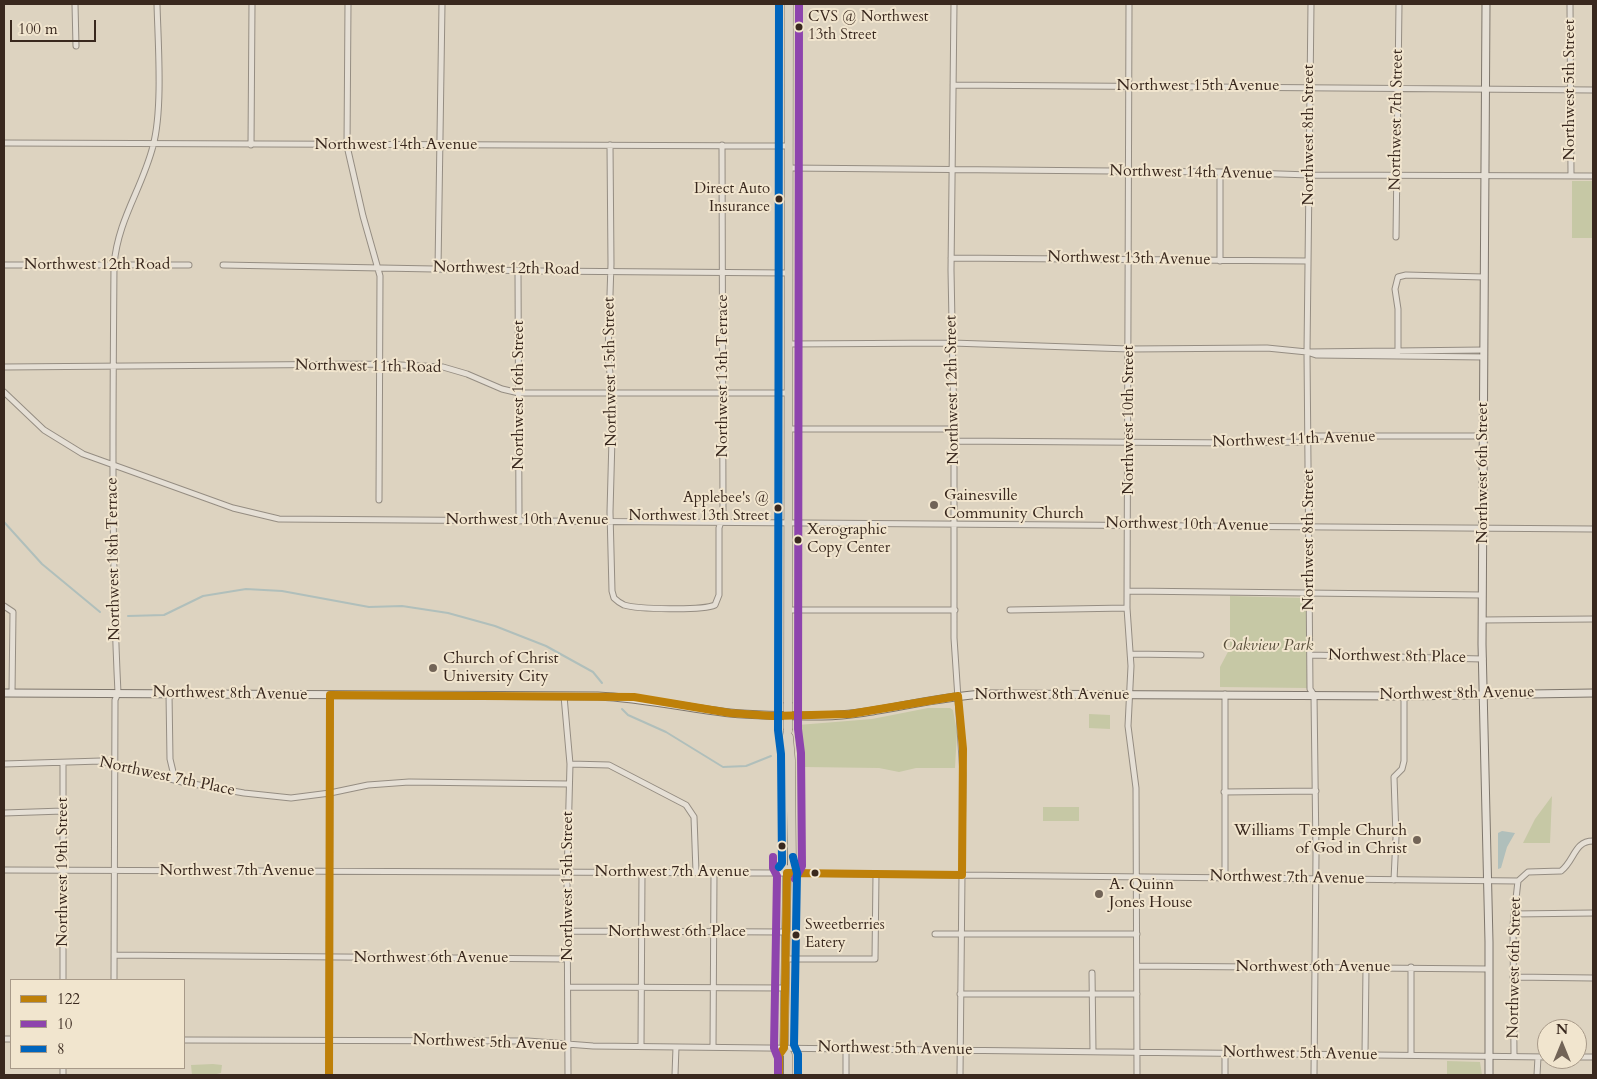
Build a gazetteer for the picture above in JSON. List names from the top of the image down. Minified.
{"streets":{"street":["Northwest 15th Avenue","Northwest 5th Street","Northwest 7th Street","Northwest 8th Street","Northwest 14th Avenue","Northwest 13th Avenue","Northwest 12th Road","Northwest 11th Road","Northwest 15th Street","Northwest 13th Terrace","Northwest 12th Street","Northwest 16th Street","Northwest 10th Street","Northwest 11th Avenue","Northwest 6th Street","Northwest 10th Avenue","Northwest 18th Terrace","Northwest 8th Place","Northwest 8th Avenue","Northwest 7th Place","Northwest 7th Avenue","Northwest 19th Street","Northwest 6th Place","Northwest 6th Avenue","Northwest 5th Avenue"]},"crossings":[["Northwest 15th Avenue","Northwest 5th Street"],["Northwest 15th Avenue","Northwest 7th Street"],["Northwest 15th Avenue","Northwest 8th Street"],["Northwest 15th Avenue","Northwest 12th Street"],["Northwest 15th Avenue","Northwest 10th Street"],["Northwest 15th Avenue","Northwest 6th Street"],["Northwest 5th Street","Northwest 14th Avenue"],["Northwest 7th Street","Northwest 14th Avenue"],["Northwest 8th Street","Northwest 14th Avenue"],["Northwest 8th Street","Northwest 13th Avenue"],["Northwest 8th Street","Northwest 11th Avenue"],["Northwest 8th Street","Northwest 10th Avenue"],["Northwest 8th Street","Northwest 8th Place"],["Northwest 8th Street","Northwest 8th Avenue"],["Northwest 8th Street","Northwest 7th Avenue"],["Northwest 8th Street","Northwest 6th Avenue"],["Northwest 8th Street","Northwest 5th Avenue"],["Northwest 14th Avenue","Northwest 15th Street"],["Northwest 14th Avenue","Northwest 13th Terrace"],["Northwest 14th Avenue","Northwest 12th Street"],["Northwest 14th Avenue","Northwest 10th Street"],["Northwest 14th Avenue","Northwest 6th Street"],["Northwest 14th Avenue","Northwest 18th Terrace"],["Northwest 13th Avenue","Northwest 12th Street"],["Northwest 13th Avenue","Northwest 10th Street"],["Northwest 12th Road","Northwest 15th Street"],["Northwest 12th Road","Northwest 13th Terrace"],["Northwest 12th Road","Northwest 16th Street"],["Northwest 12th Road","Northwest 18th Terrace"],["Northwest 11th Road","Northwest 15th Street"],["Northwest 11th Road","Northwest 13th Terrace"],["Northwest 11th Road","Northwest 16th Street"],["Northwest 11th Road","Northwest 18th Terrace"],["Northwest 15th Street","Northwest 13th Terrace"],["Northwest 15th Street","Northwest 10th Avenue"],["Northwest 15th Street","Northwest 8th Avenue"],["Northwest 15th Street","Northwest 7th Place"],["Northwest 15th Street","Northwest 7th Avenue"],["Northwest 15th Street","Northwest 6th Place"],["Northwest 15th Street","Northwest 6th Avenue"],["Northwest 15th Street","Northwest 5th Avenue"],["Northwest 13th Terrace","Northwest 10th Avenue"],["Northwest 12th Street","Northwest 11th Avenue"],["Northwest 12th Street","Northwest 10th Avenue"],["Northwest 12th Street","Northwest 8th Avenue"],["Northwest 12th Street","Northwest 7th Avenue"],["Northwest 12th Street","Northwest 5th Avenue"],["Northwest 16th Street","Northwest 10th Avenue"],["Northwest 10th Street","Northwest 11th Avenue"],["Northwest 10th Street","Northwest 10th Avenue"],["Northwest 10th Street","Northwest 8th Avenue"],["Northwest 10th Street","Northwest 7th Avenue"],["Northwest 10th Street","Northwest 6th Avenue"],["Northwest 10th Street","Northwest 5th Avenue"],["Northwest 11th Avenue","Northwest 6th Street"],["Northwest 6th Street","Northwest 10th Avenue"],["Northwest 6th Street","Northwest 8th Place"],["Northwest 6th Street","Northwest 8th Avenue"],["Northwest 6th Street","Northwest 7th Avenue"],["Northwest 6th Street","Northwest 6th Avenue"],["Northwest 6th Street","Northwest 5th Avenue"],["Northwest 10th Avenue","Northwest 18th Terrace"],["Northwest 18th Terrace","Northwest 8th Avenue"],["Northwest 18th Terrace","Northwest 7th Place"],["Northwest 18th Terrace","Northwest 7th Avenue"],["Northwest 18th Terrace","Northwest 6th Avenue"],["Northwest 7th Place","Northwest 19th Street"],["Northwest 7th Avenue","Northwest 19th Street"]],"parks":["Oakview Park"],"places":["CVS @ Northwest 13th Street","Direct Auto Insurance","Gainesville Community Church","Applebee's @ Northwest 13th Street","Xerographic Copy Center","Church of Christ University City","Williams Temple Church of God in Christ","A. Quinn Jones House","Sweetberries Eatery"],"lines":["transit line 10","transit line 8","transit line 122"],"legend":["122","10","8"],"scale_bar":"100 m","north":"top"}
